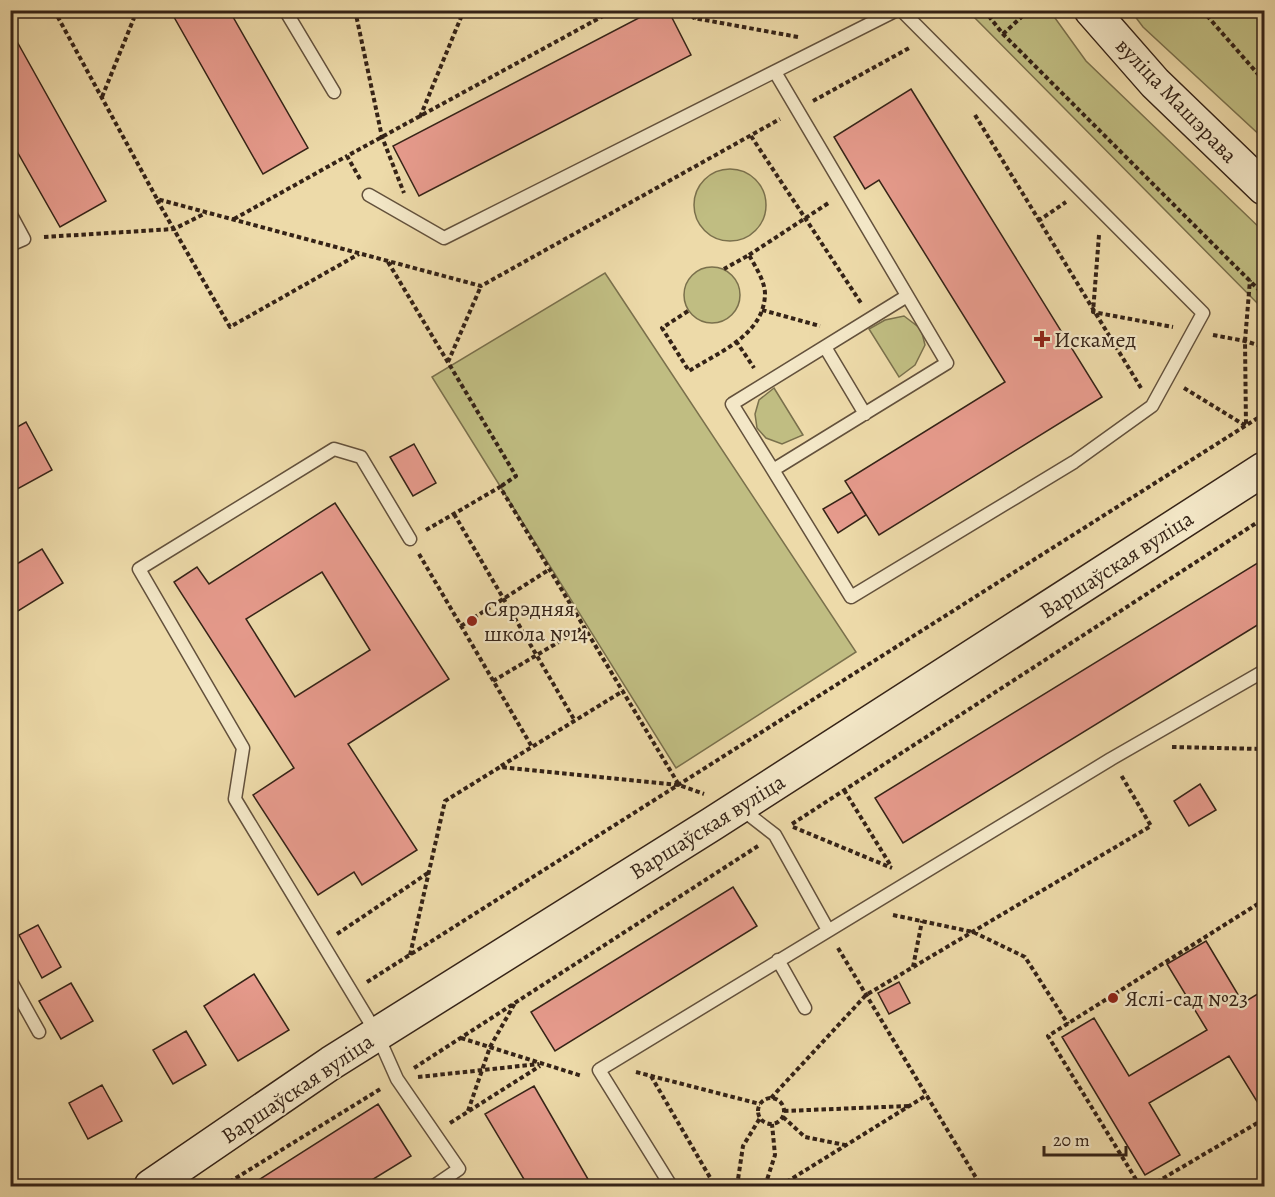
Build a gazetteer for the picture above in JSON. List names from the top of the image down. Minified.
{"streets":{"street":["вуліца Машэрава","Варшаўская вуліца"]},"places":{"health":["Искамед"],"other":["Сярэдняя школа №14","Яслі-сад №23"]},"scale_bar":"20 m"}
